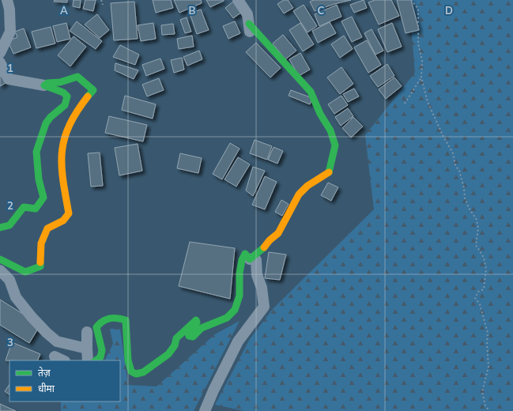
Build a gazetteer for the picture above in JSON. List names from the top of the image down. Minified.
{"legend":["तेज़","धीमा"],"grid":{"columns":["A","B","C","D"],"rows":["1","2","3"]}}
